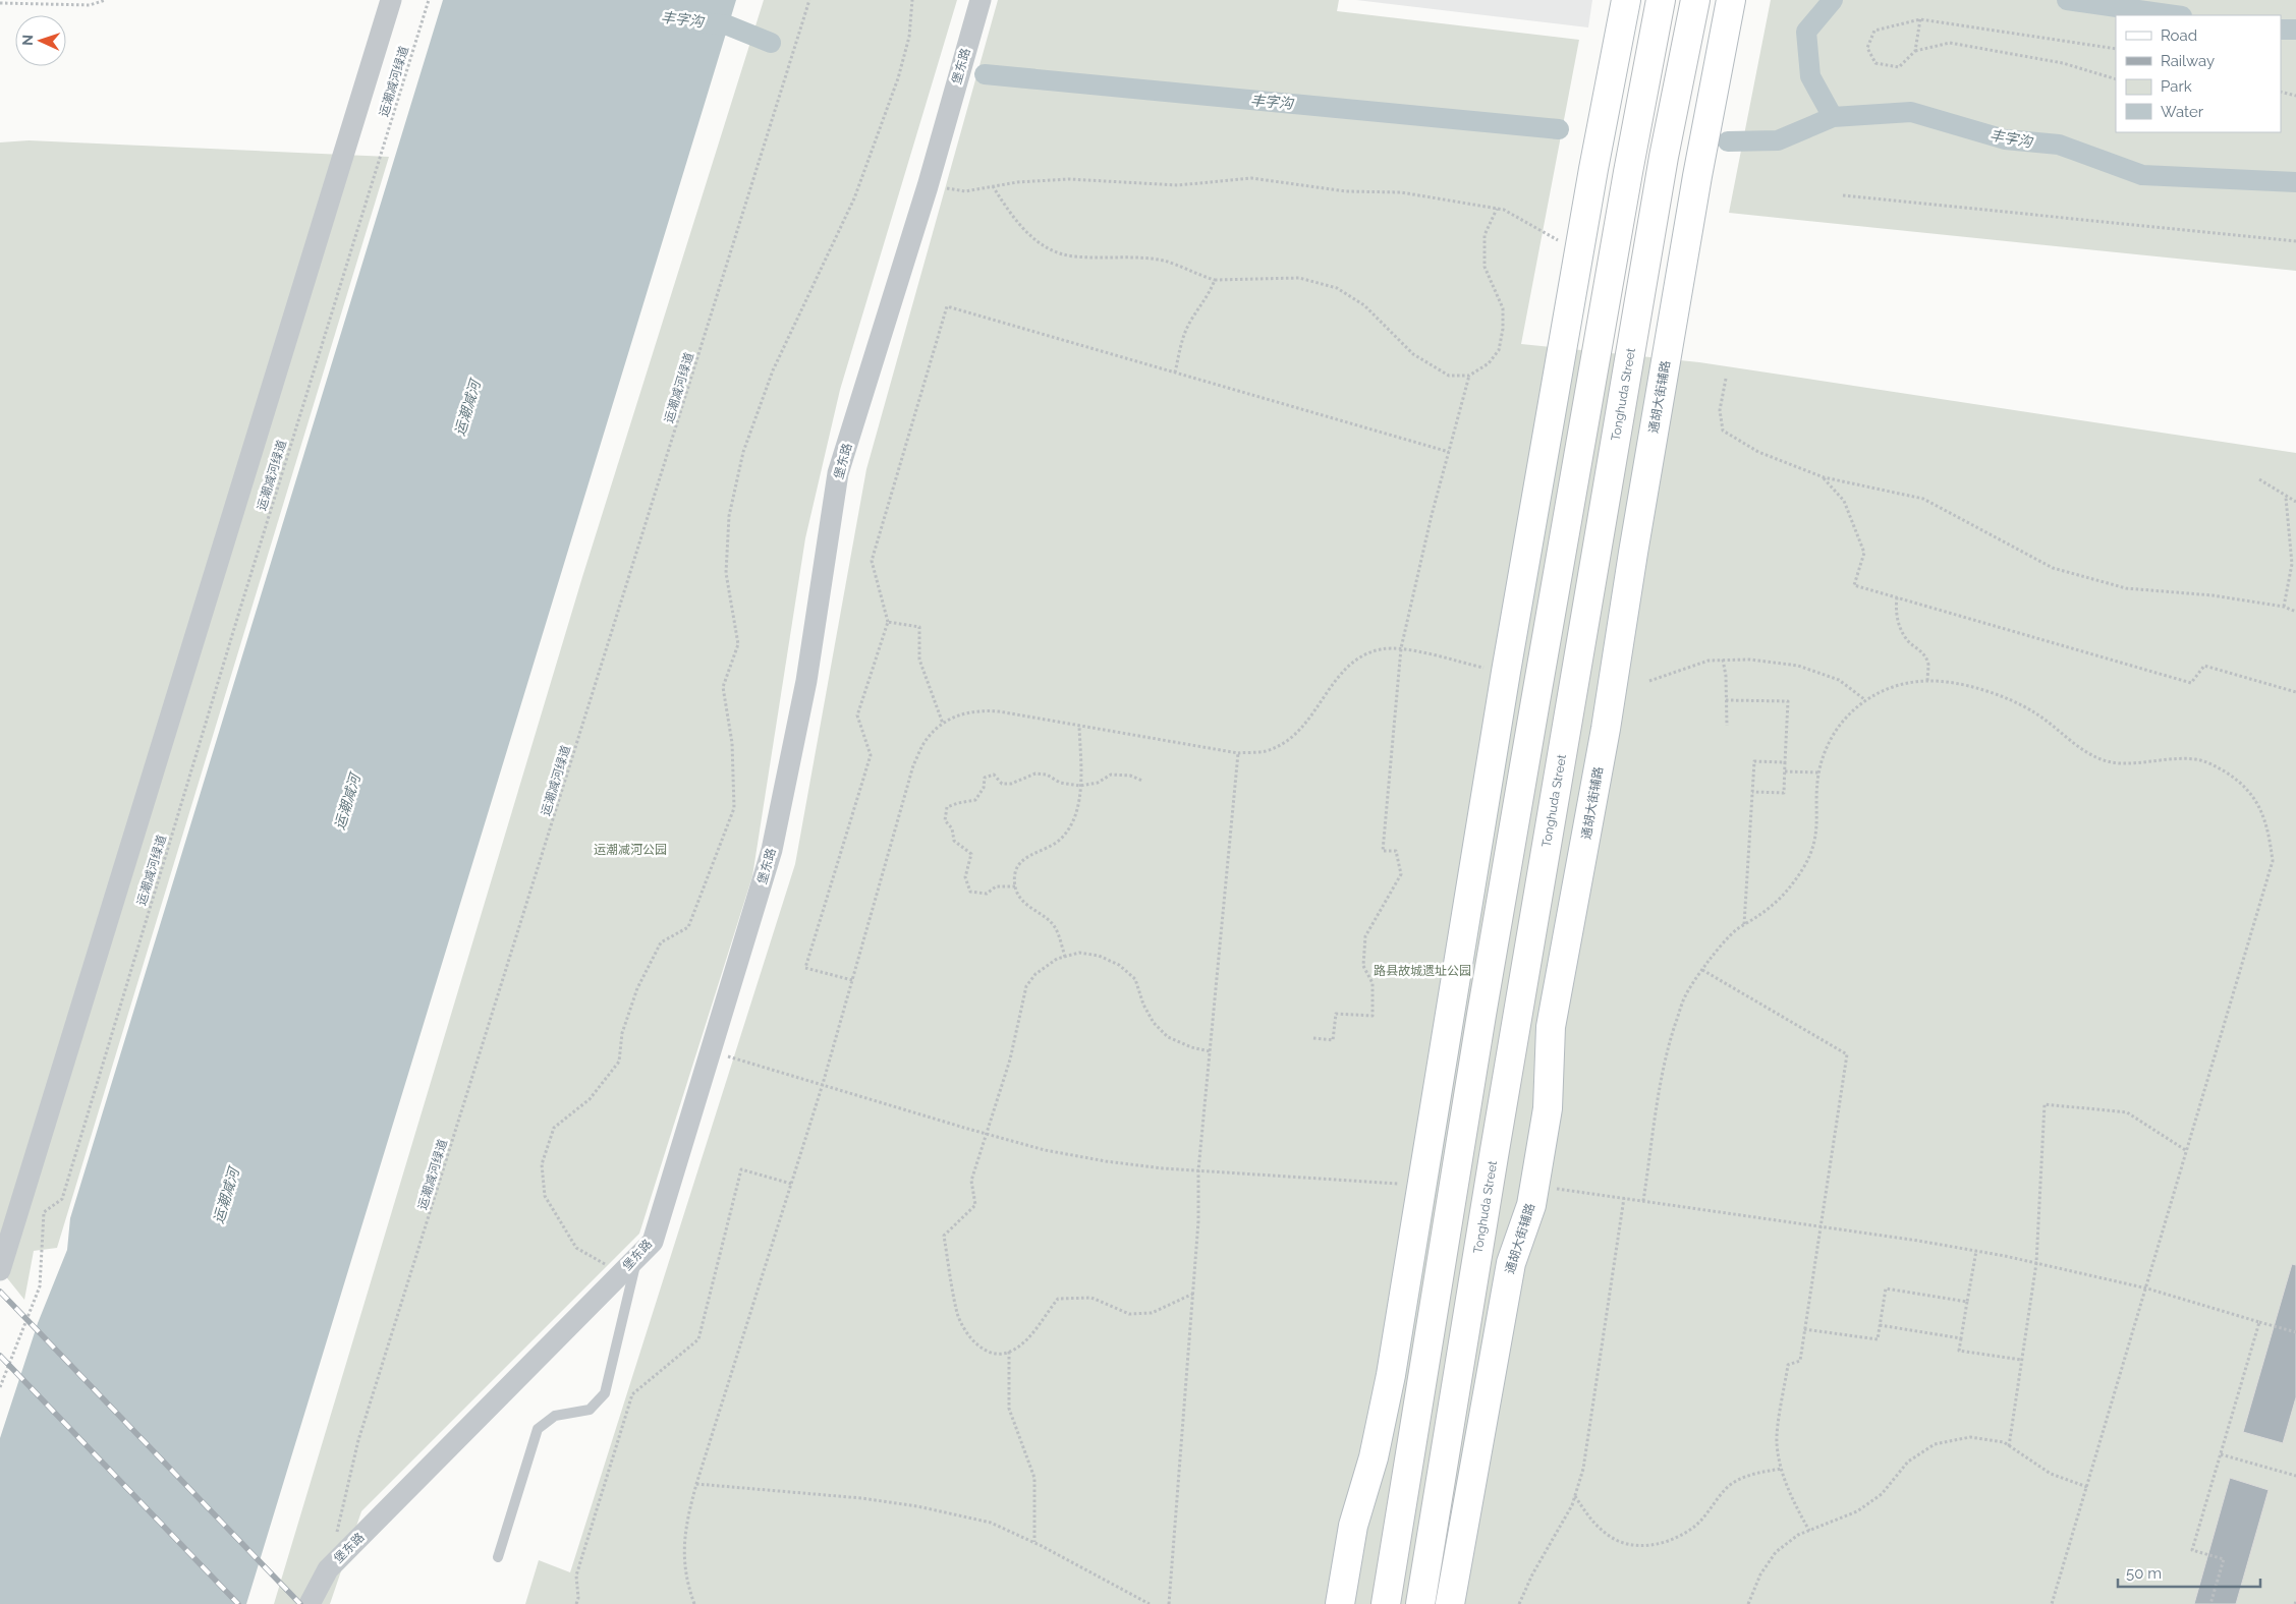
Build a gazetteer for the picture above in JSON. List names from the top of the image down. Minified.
{"streets":{"street":["堡东路","Tonghuda Street","通胡大街辅路"],"path":["运潮减河绿道"]},"water":["丰字沟","运潮减河"],"parks":["运潮减河公园","路县故城遗址公园"],"legend":["Road","Railway","Park","Water"],"scale_bar":"50 m","north":"left"}
